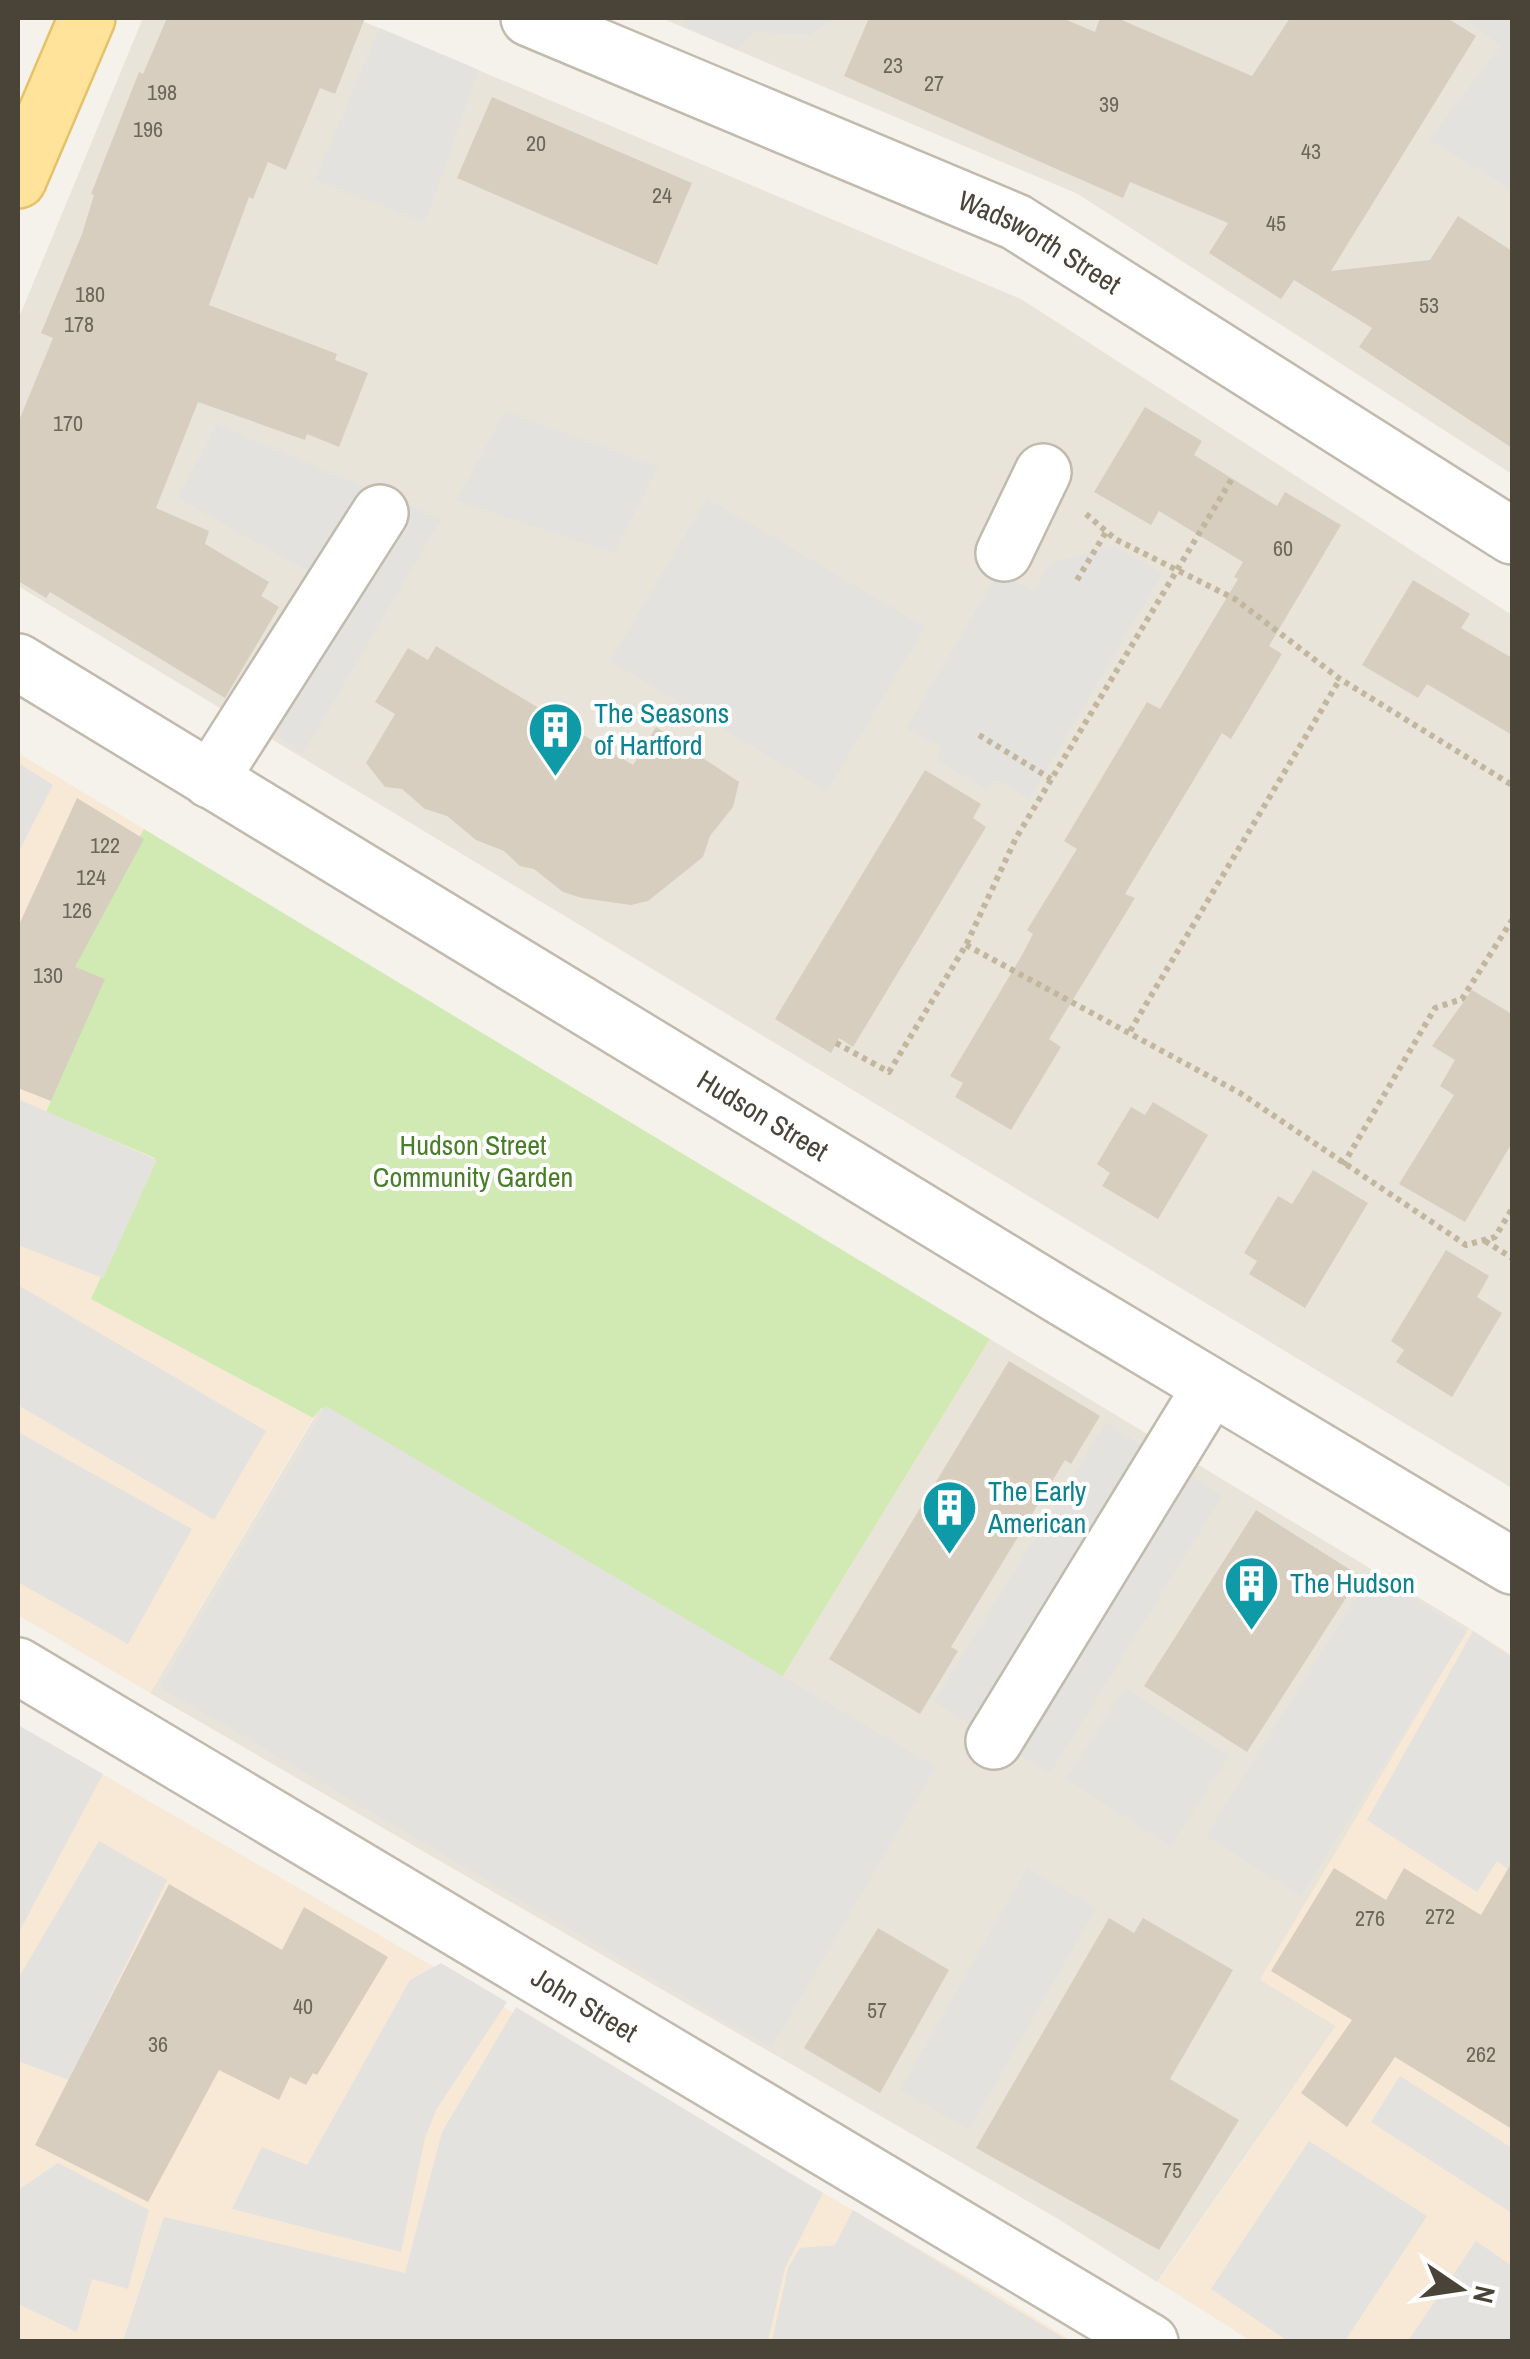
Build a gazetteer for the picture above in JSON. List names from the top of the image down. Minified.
{"streets":{"street":["Wadsworth Street","Hudson Street","John Street"]},"parks":["Hudson Street Community Garden"],"places":{"building":["The Seasons of Hartford","The Early American","The Hudson"]},"house_numbers":["23","27","198","39","196","20","43","24","45","180","53","178","170","60","122","124","126","130","272","276","40","57","36","262","75"],"north":"right"}
